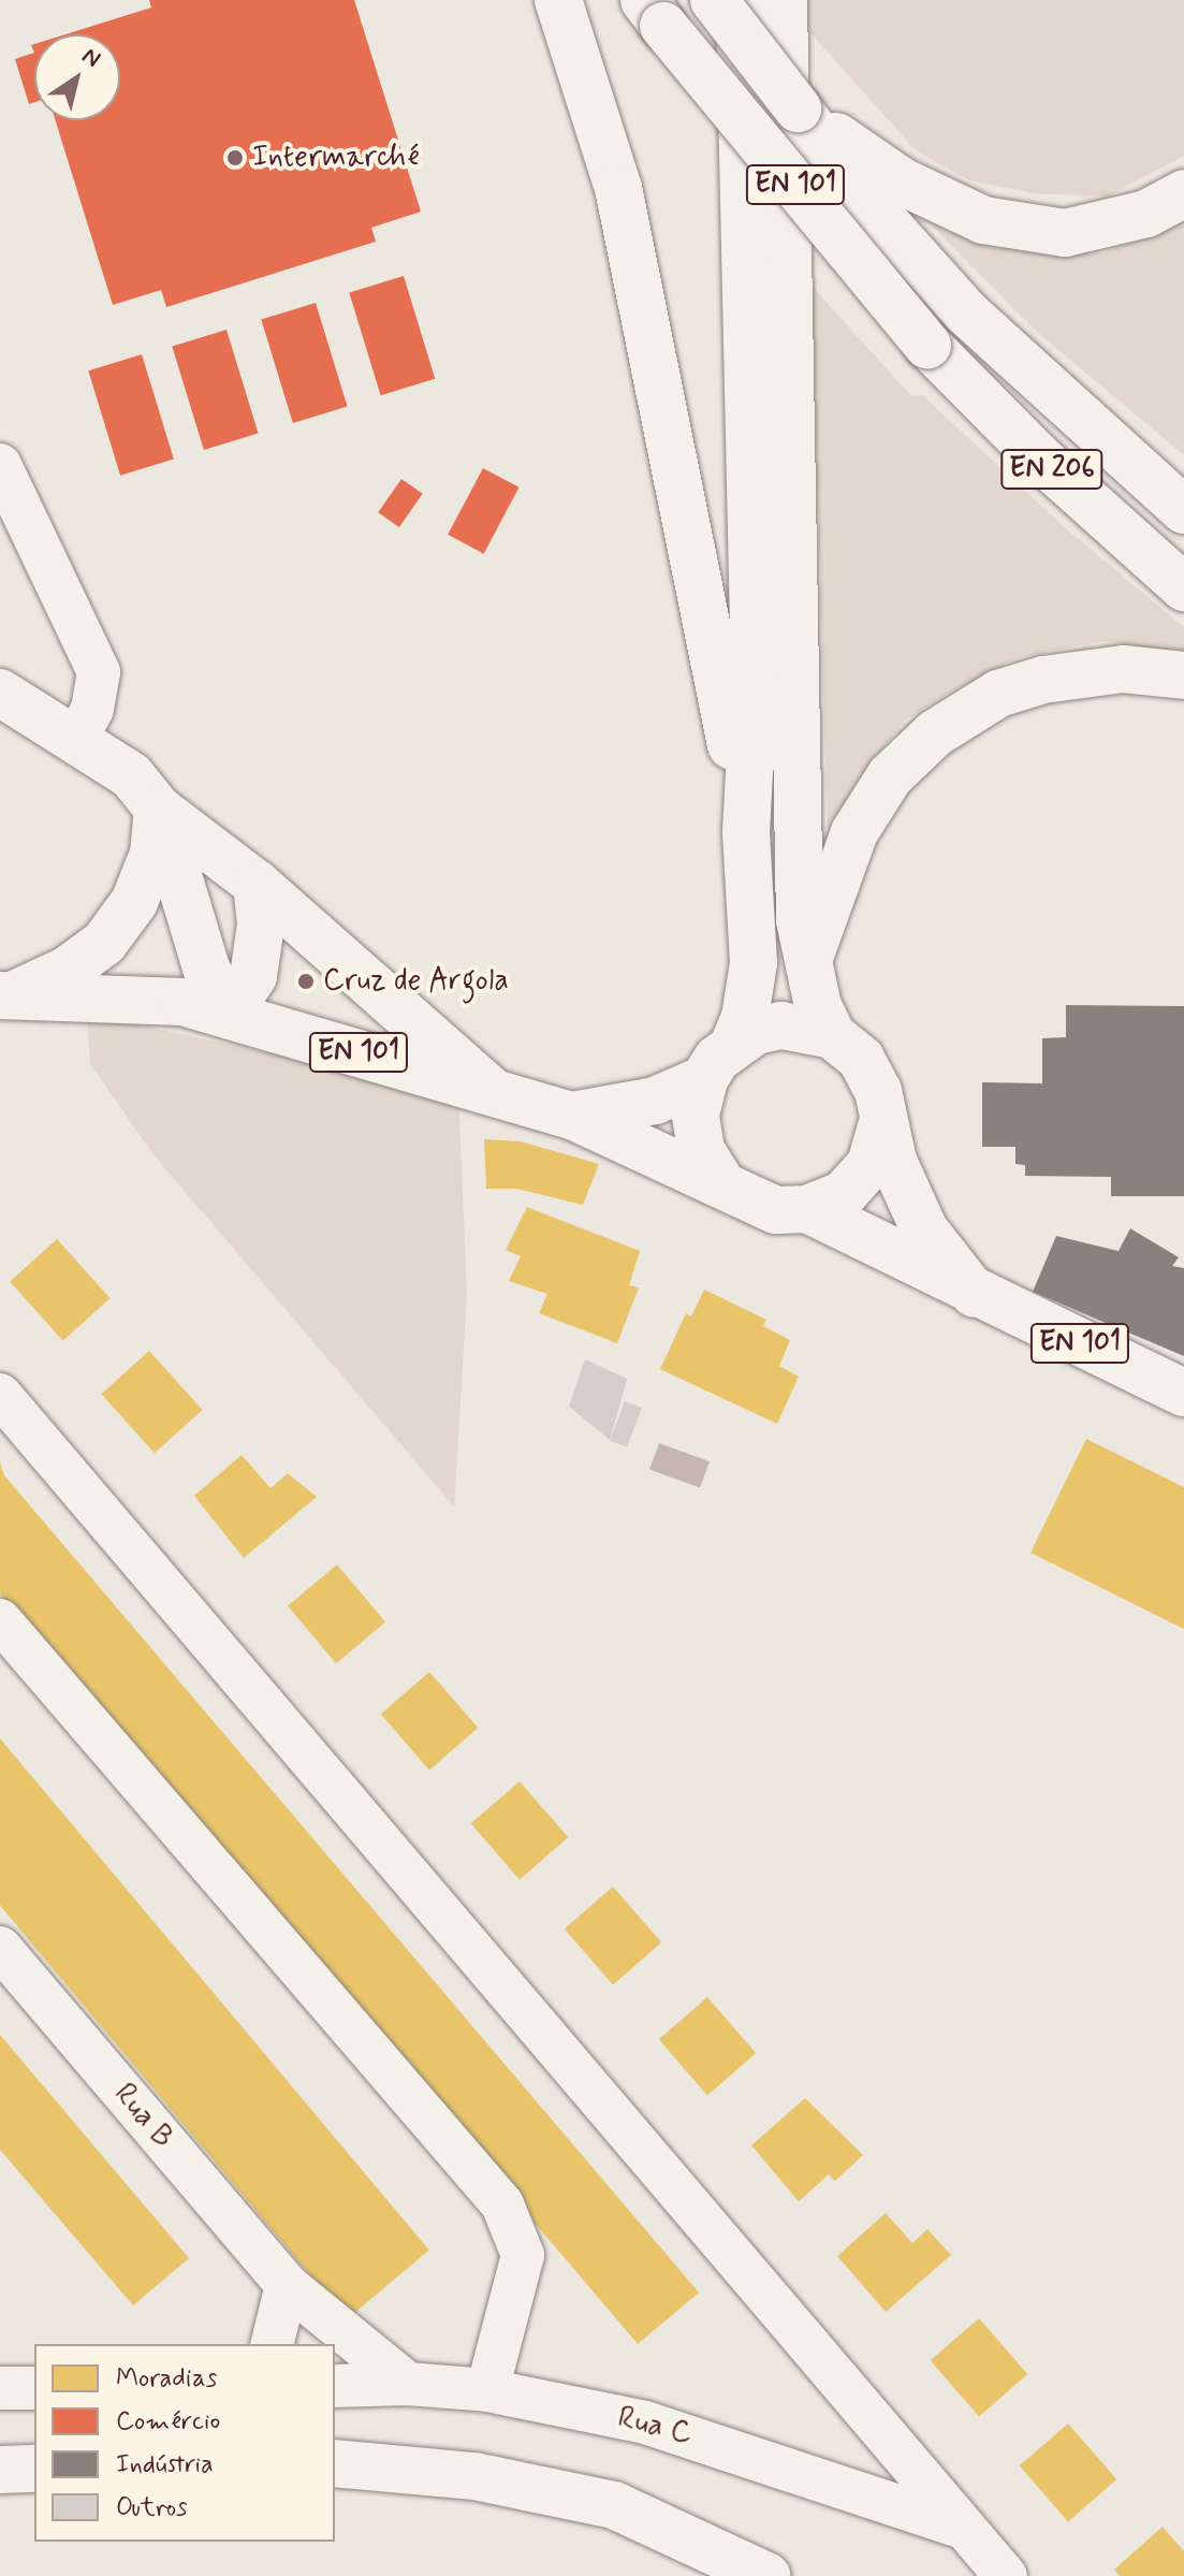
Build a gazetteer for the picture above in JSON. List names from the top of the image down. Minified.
{"streets":{"main road":["EN 101","EN 206"],"street":["Rua B","Rua C"]},"crossings":[["EN 101","EN 206"],["Rua B","Rua C"]],"places":["Intermarché","Cruz de Argola"],"legend":["Moradias","Comércio","Indústria","Outros"],"north":"top right"}
